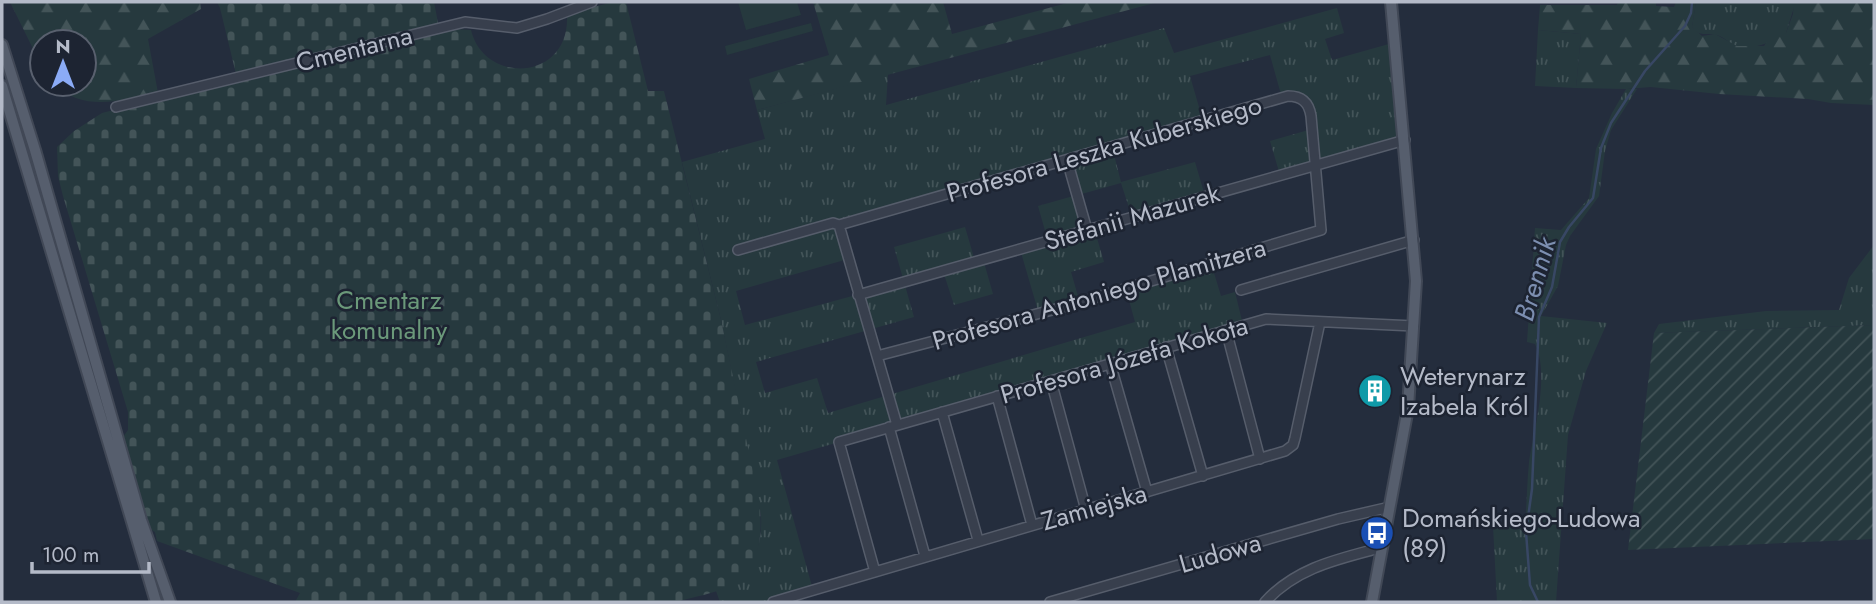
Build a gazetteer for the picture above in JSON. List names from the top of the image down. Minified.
{"streets":{"street":["Cmentarna","Profesora Leszka Kuberskiego","Stefanii Mazurek","Profesora Antoniego Plamitzera","Profesora Józefa Kokota","Zamiejska","Ludowa"]},"crossings":[["Profesora Leszka Kuberskiego","Stefanii Mazurek"],["Profesora Leszka Kuberskiego","Profesora Antoniego Plamitzera"],["Stefanii Mazurek","Profesora Antoniego Plamitzera"],["Profesora Józefa Kokota","Zamiejska"]],"water":["Brennik"],"parks":["Cmentarz komunalny"],"places":{"building":["Weterynarz Izabela Król"],"bus stop":["Domańskiego-Ludowa (89)"]},"scale_bar":"100 m","north":"top"}
